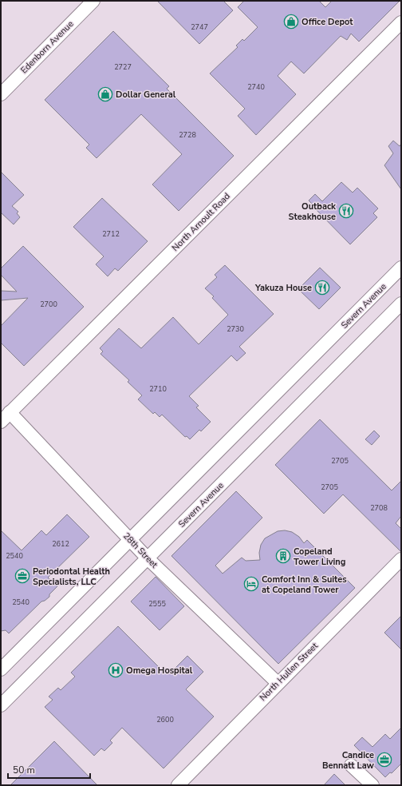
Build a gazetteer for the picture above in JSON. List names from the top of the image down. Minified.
{"streets":{"street":["Edenborn Avenue","North Arnoult Road","Severn Avenue","28th Street","North Hullen Street"]},"crossings":[["North Arnoult Road","28th Street"],["Severn Avenue","28th Street"],["28th Street","North Hullen Street"]],"places":{"shop":["Office Depot","Dollar General"],"restaurant":["Outback Steakhouse","Yakuza House"],"building":["Copeland Tower Living"],"office":["Periodontal Health Specialists, LLC","Candice Bennatt Law"],"hotel":["Comfort Inn & Suites at Copeland Tower"],"hospital":["Omega Hospital"]},"house_numbers":["2747","2727","2740","2728","2712","2700","2730","2710","2705","2705","2708","2612","2540","2540","2555","2600"],"scale_bar":"50 m"}
